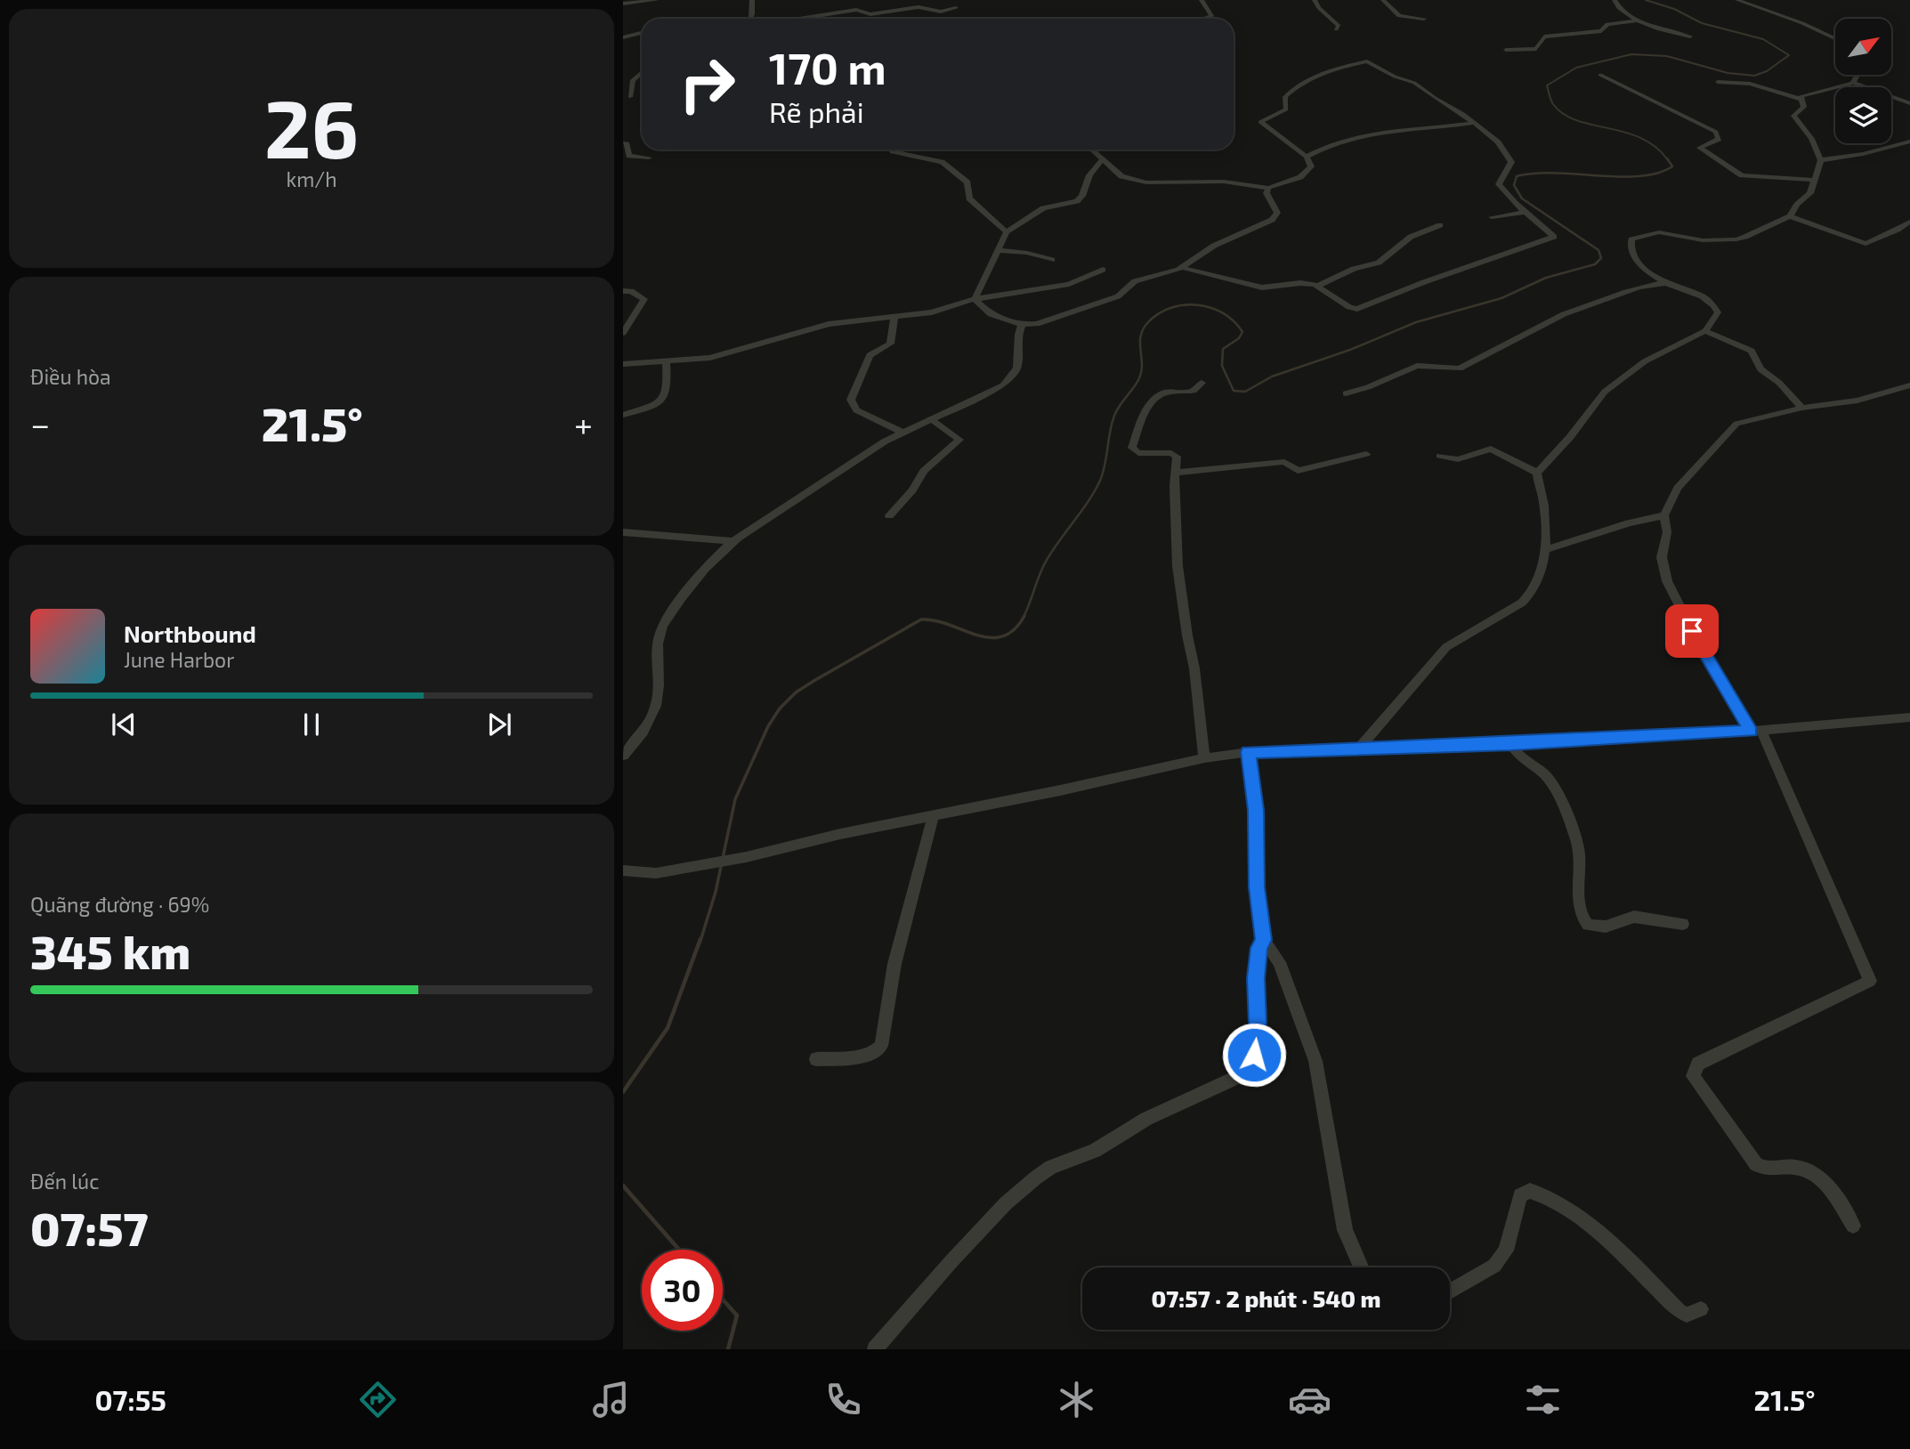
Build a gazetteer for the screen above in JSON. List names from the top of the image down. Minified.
{"north":"top right","page":{"tile":[["26","km/h"],"Điều hòa",["Quãng đường · 69%","345 km"],["Đến lúc","07:57"]],"turn":["170 m","Rẽ phải"],"heat":["−","21.5°","+"],"song":["Northbound","June Harbor"],"limit":"30","trip":"07:57 · 2 phút · 540 m","tabs":["07:55","21.5°"]}}
